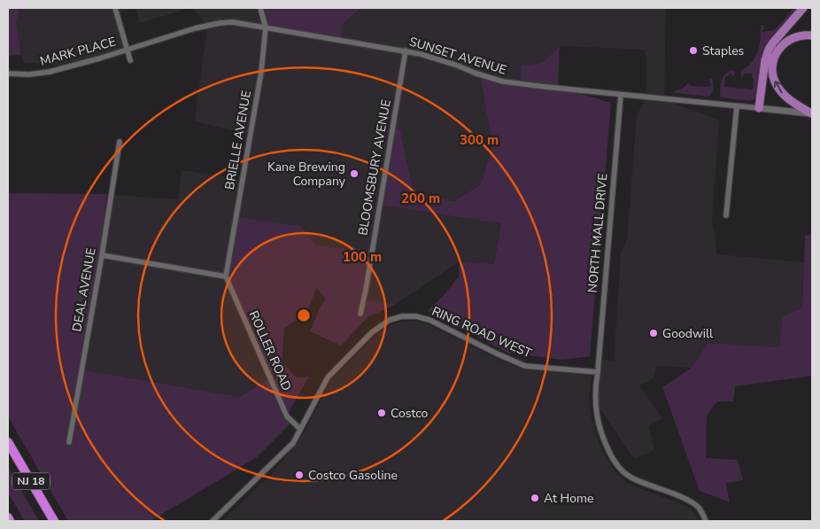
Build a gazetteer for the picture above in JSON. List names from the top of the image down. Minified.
{"streets":{"highway":["NJ 18"],"street":["MARK PLACE","SUNSET AVENUE","BRIELLE AVENUE","BLOOMSBURY AVENUE","NORTH MALL DRIVE","DEAL AVENUE","RING ROAD WEST","ROLLER ROAD"]},"crossings":[["MARK PLACE","SUNSET AVENUE"],["SUNSET AVENUE","BRIELLE AVENUE"],["SUNSET AVENUE","BLOOMSBURY AVENUE"],["SUNSET AVENUE","NORTH MALL DRIVE"],["BRIELLE AVENUE","ROLLER ROAD"],["NORTH MALL DRIVE","RING ROAD WEST"],["RING ROAD WEST","ROLLER ROAD"]],"places":["Staples","Kane Brewing Company","Goodwill","Costco","Costco Gasoline","At Home"],"rings":["300 m","200 m","100 m"]}
